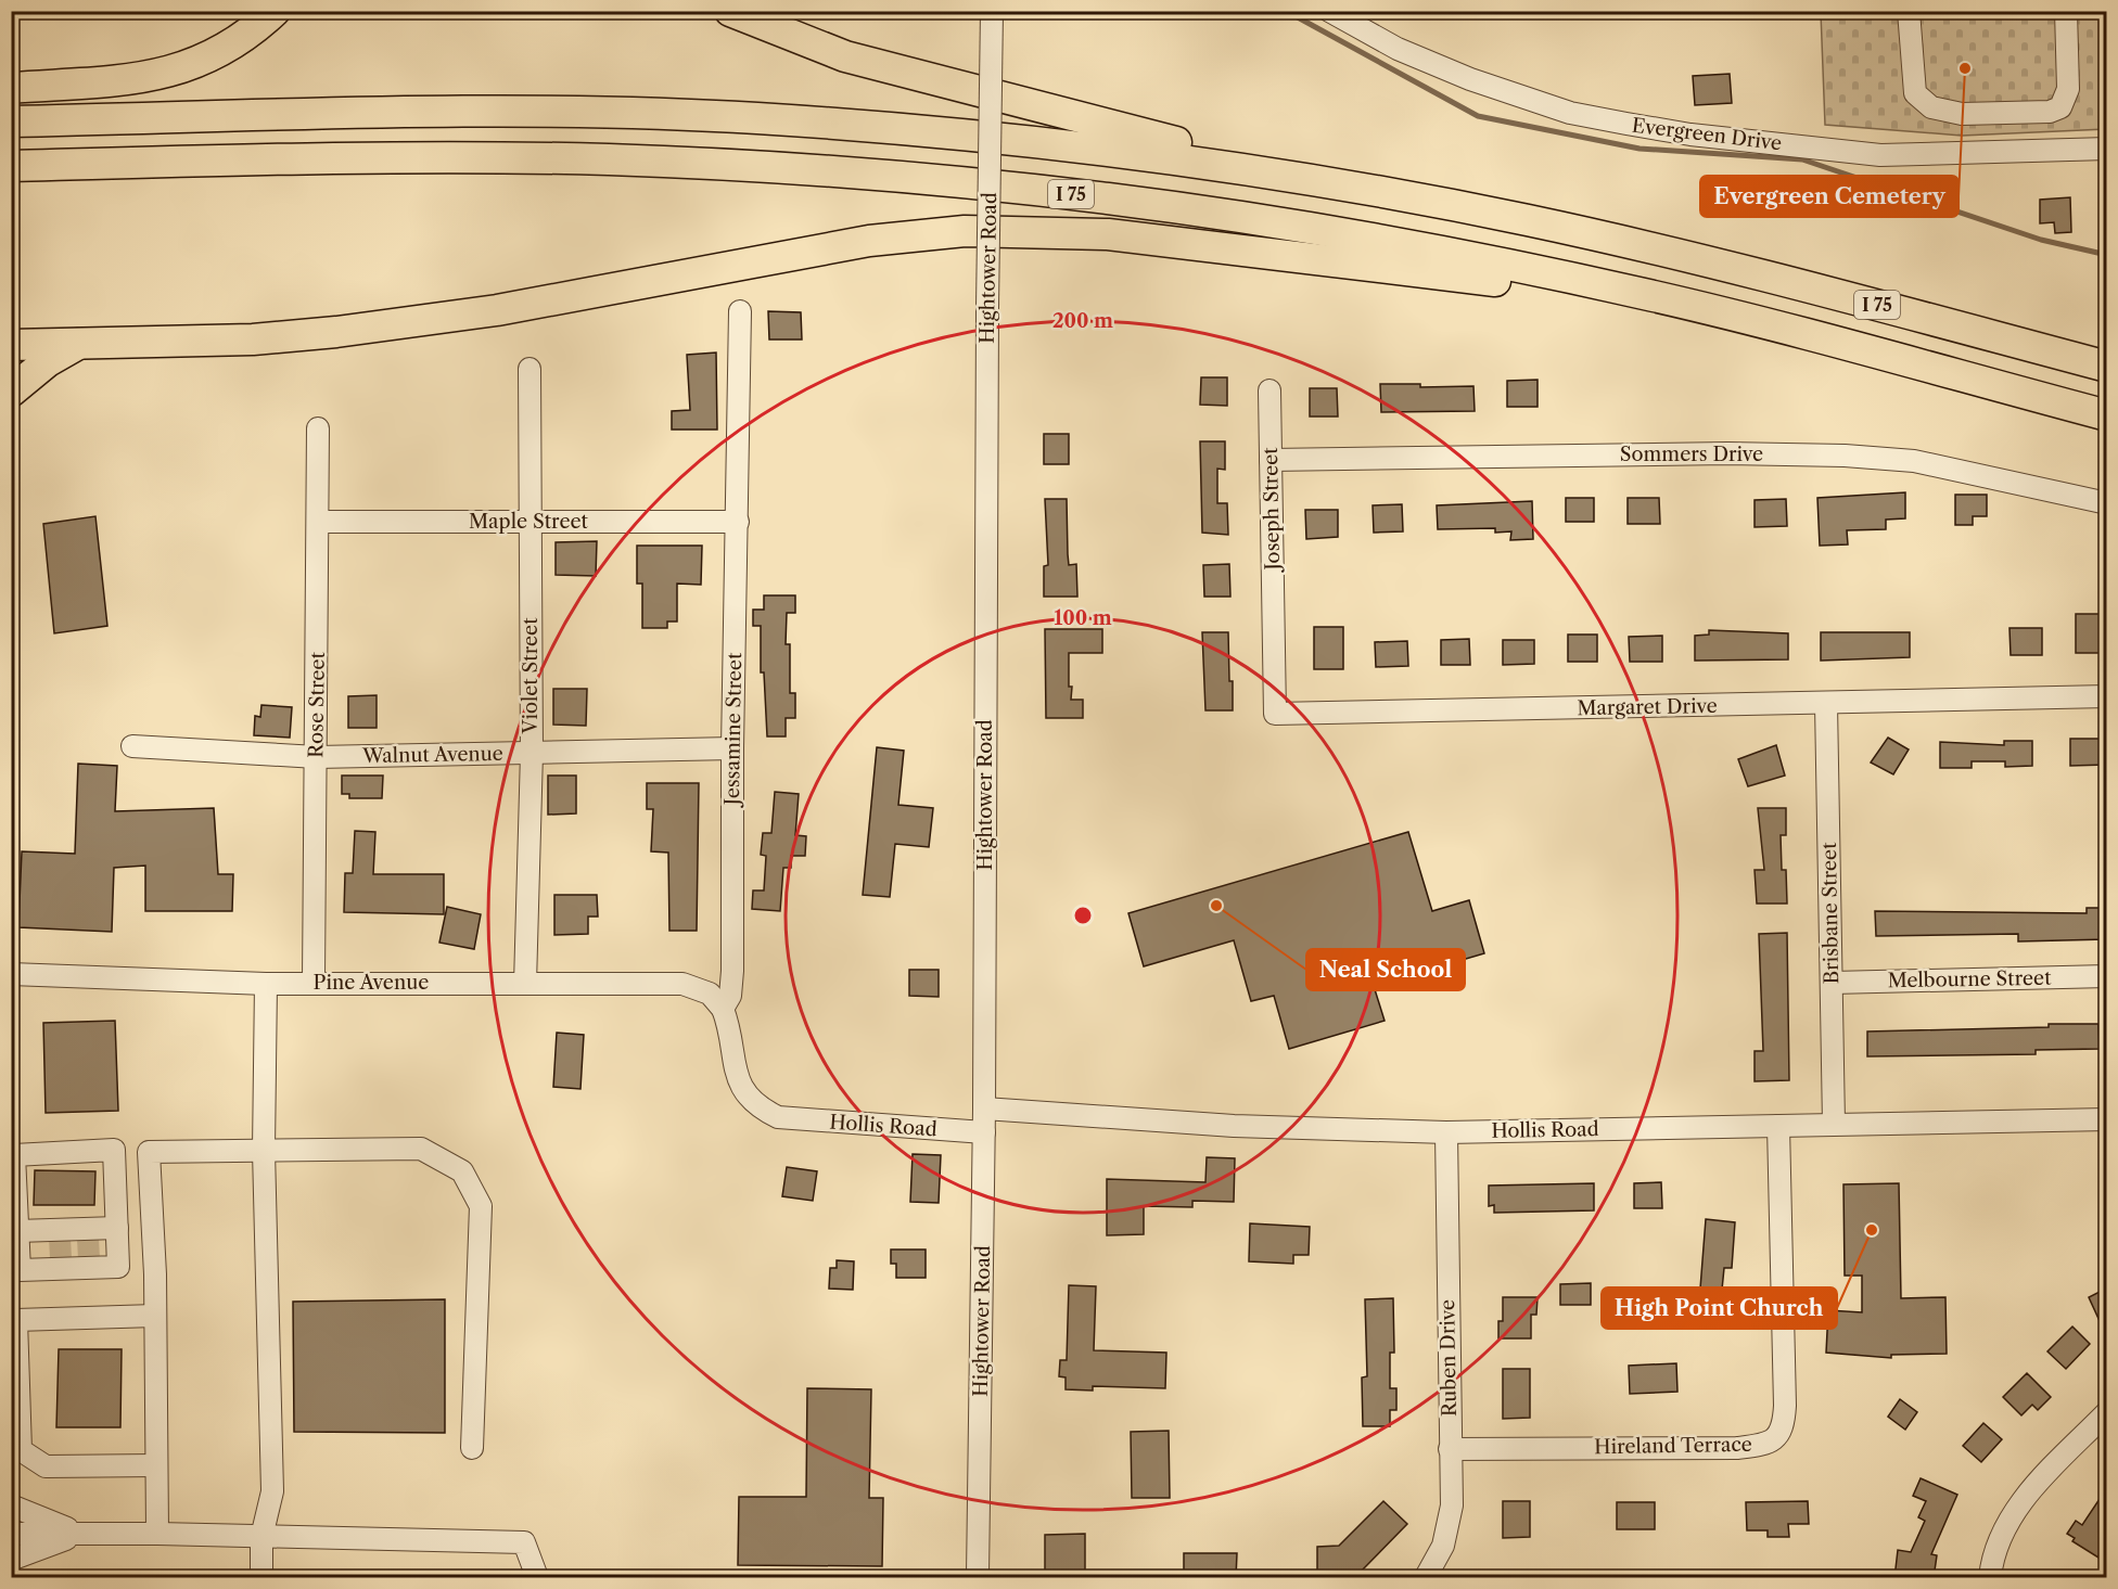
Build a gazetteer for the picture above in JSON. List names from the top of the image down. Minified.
{"streets":{"highway":["I 75"],"street":["Evergreen Drive","Hightower Road","Sommers Drive","Joseph Street","Maple Street","Violet Street","Rose Street","Margaret Drive","Jessamine Street","Walnut Avenue","Brisbane Street","Melbourne Street","Pine Avenue","Hollis Road","Ruben Drive","Hireland Terrace"]},"crossings":[["Hightower Road","Hollis Road"],["Sommers Drive","Joseph Street"],["Joseph Street","Margaret Drive"],["Maple Street","Violet Street"],["Maple Street","Rose Street"],["Maple Street","Jessamine Street"],["Violet Street","Walnut Avenue"],["Violet Street","Pine Avenue"],["Rose Street","Walnut Avenue"],["Rose Street","Pine Avenue"],["Margaret Drive","Brisbane Street"],["Jessamine Street","Walnut Avenue"],["Jessamine Street","Pine Avenue"],["Jessamine Street","Hollis Road"],["Brisbane Street","Melbourne Street"],["Brisbane Street","Hollis Road"],["Pine Avenue","Hollis Road"],["Hollis Road","Ruben Drive"],["Hollis Road","Hireland Terrace"],["Ruben Drive","Hireland Terrace"]],"places":["Evergreen Cemetery","Neal School","High Point Church"],"rings":["200 m","100 m"]}
